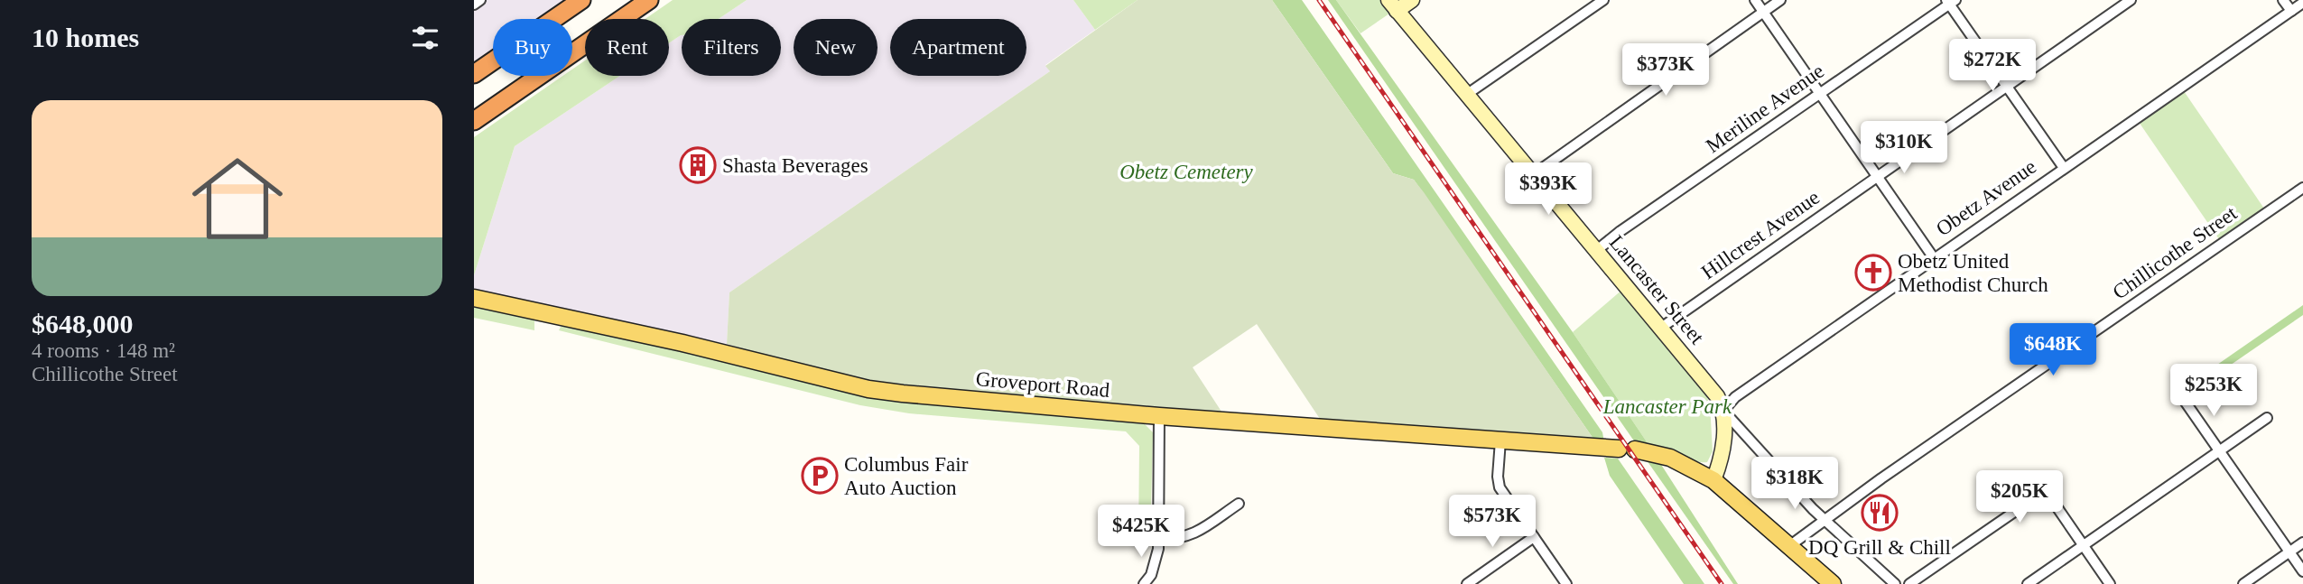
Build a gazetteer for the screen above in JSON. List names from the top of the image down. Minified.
{"streets":{"main road":["Groveport Road"],"street":["Meriline Avenue","Obetz Avenue","Hillcrest Avenue","Chillicothe Street","Lancaster Street"]},"crossings":[["Meriline Avenue","Lancaster Street"],["Obetz Avenue","Lancaster Street"],["Hillcrest Avenue","Lancaster Street"],["Chillicothe Street","Lancaster Street"],["Chillicothe Street","Groveport Road"]],"parks":["Obetz Cemetery","Lancaster Park"],"places":{"building":["Shasta Beverages"],"church":["Obetz United Methodist Church"],"parking":["Columbus Fair Auto Auction"],"restaurant":["DQ Grill & Chill"]},"page":{"heading":"10 homes","chip":["Buy","Rent","Filters","New","Apartment"],"price":["$272K","$373K","$310K","$393K","$648K","$253K","$318K","$205K","$573K","$425K"],"list":[{"name":"$648,000","note":"4 rooms · 148 m² · Chillicothe Street"}]}}
